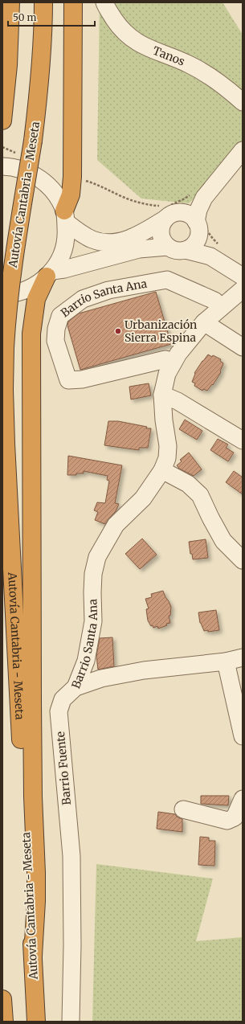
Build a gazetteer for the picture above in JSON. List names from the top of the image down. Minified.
{"streets":{"highway":["Autovía Cantabria - Meseta"],"street":["Tanos","Barrio Santa Ana","Barrio Fuente"]},"crossings":[["Barrio Santa Ana","Barrio Fuente"]],"places":["Urbanización Sierra Espina"],"scale_bar":"50 m"}
